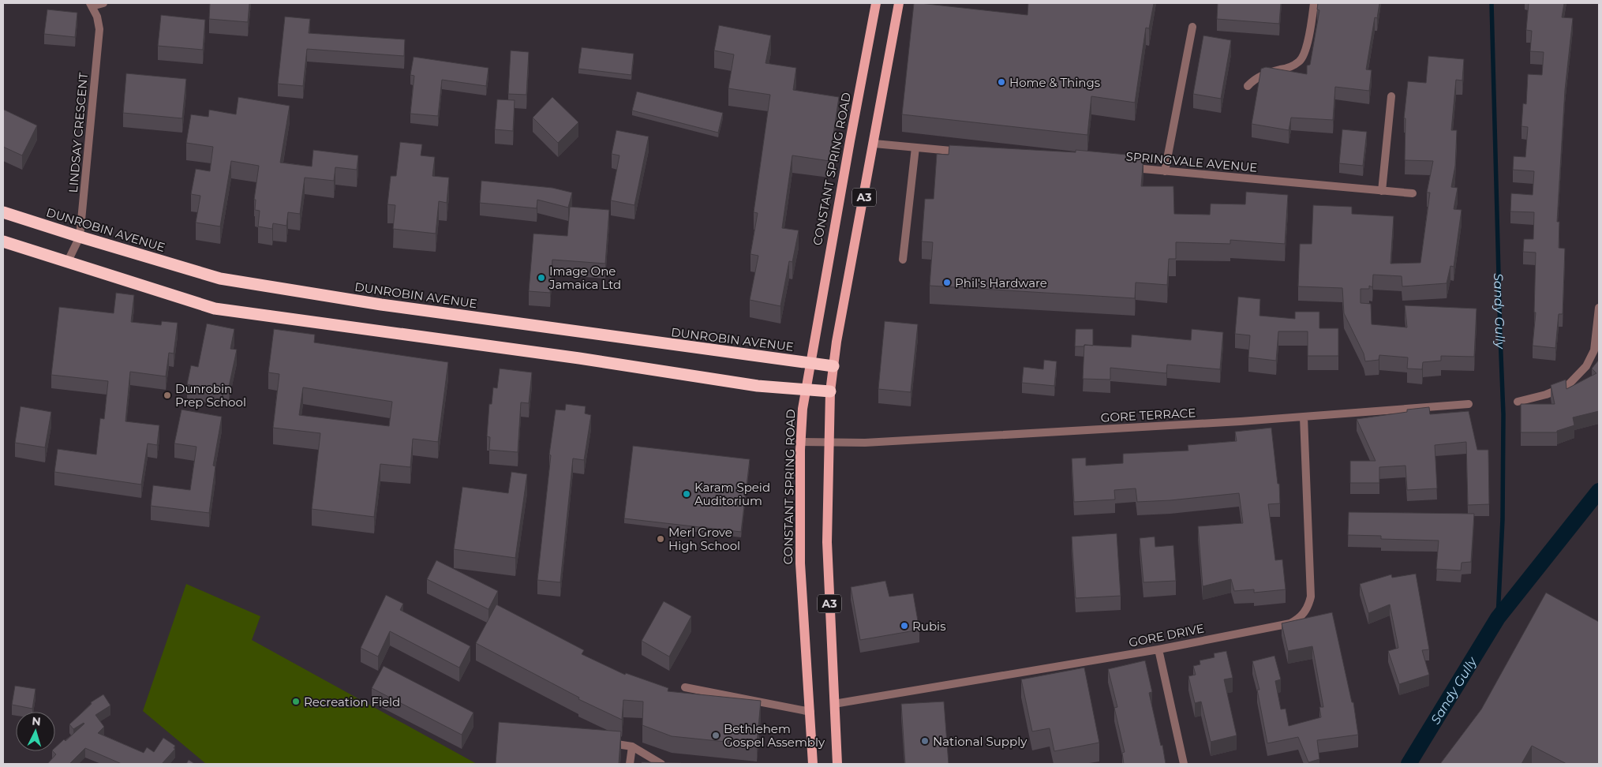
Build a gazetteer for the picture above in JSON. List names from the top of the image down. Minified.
{"streets":{"highway":["DUNROBIN AVENUE"],"main road":["CONSTANT SPRING ROAD","A3"],"street":["LINDSAY CRESCENT","SPRINGVALE AVENUE","GORE TERRACE","GORE DRIVE"]},"crossings":[["LINDSAY CRESCENT","DUNROBIN AVENUE"],["CONSTANT SPRING ROAD","DUNROBIN AVENUE"],["CONSTANT SPRING ROAD","GORE TERRACE"],["A3","DUNROBIN AVENUE"],["A3","GORE TERRACE"],["A3","GORE DRIVE"],["GORE TERRACE","GORE DRIVE"]],"water":["Sandy Gully"],"places":["Home & Things","Image One Jamaica Ltd","Phil's Hardware","Dunrobin Prep School","Karam Speid Auditorium","Merl Grove High School","Rubis","Recreation Field","Bethlehem Gospel Assembly","National Supply"],"north":"top"}
